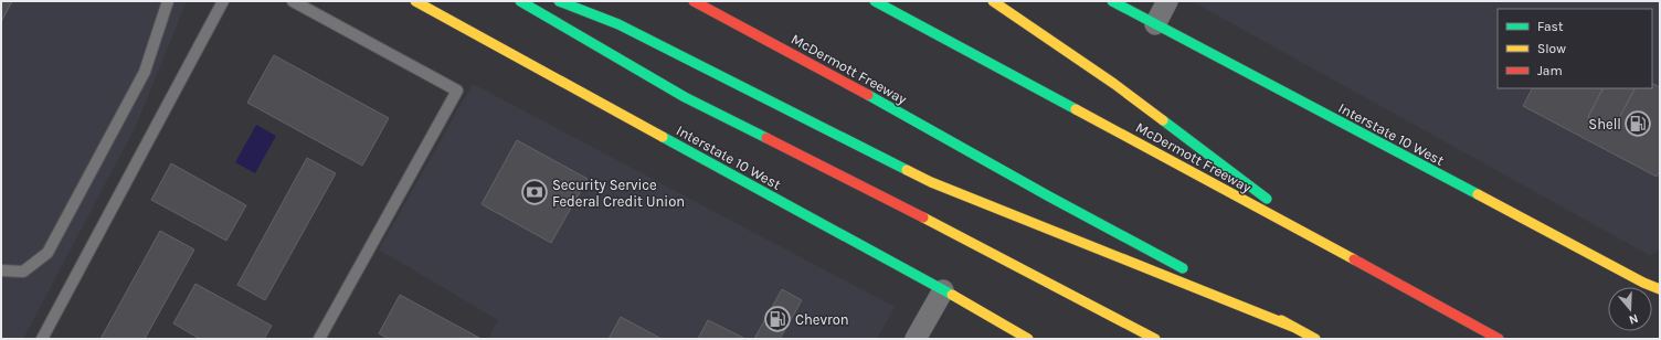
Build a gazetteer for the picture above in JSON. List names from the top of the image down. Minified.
{"streets":{"main road":["McDermott Freeway","Interstate 10 West"]},"places":{"fuel station":["Shell","Chevron"],"bank":["Security Service Federal Credit Union"]},"legend":["Fast","Slow","Jam"],"north":"bottom"}
